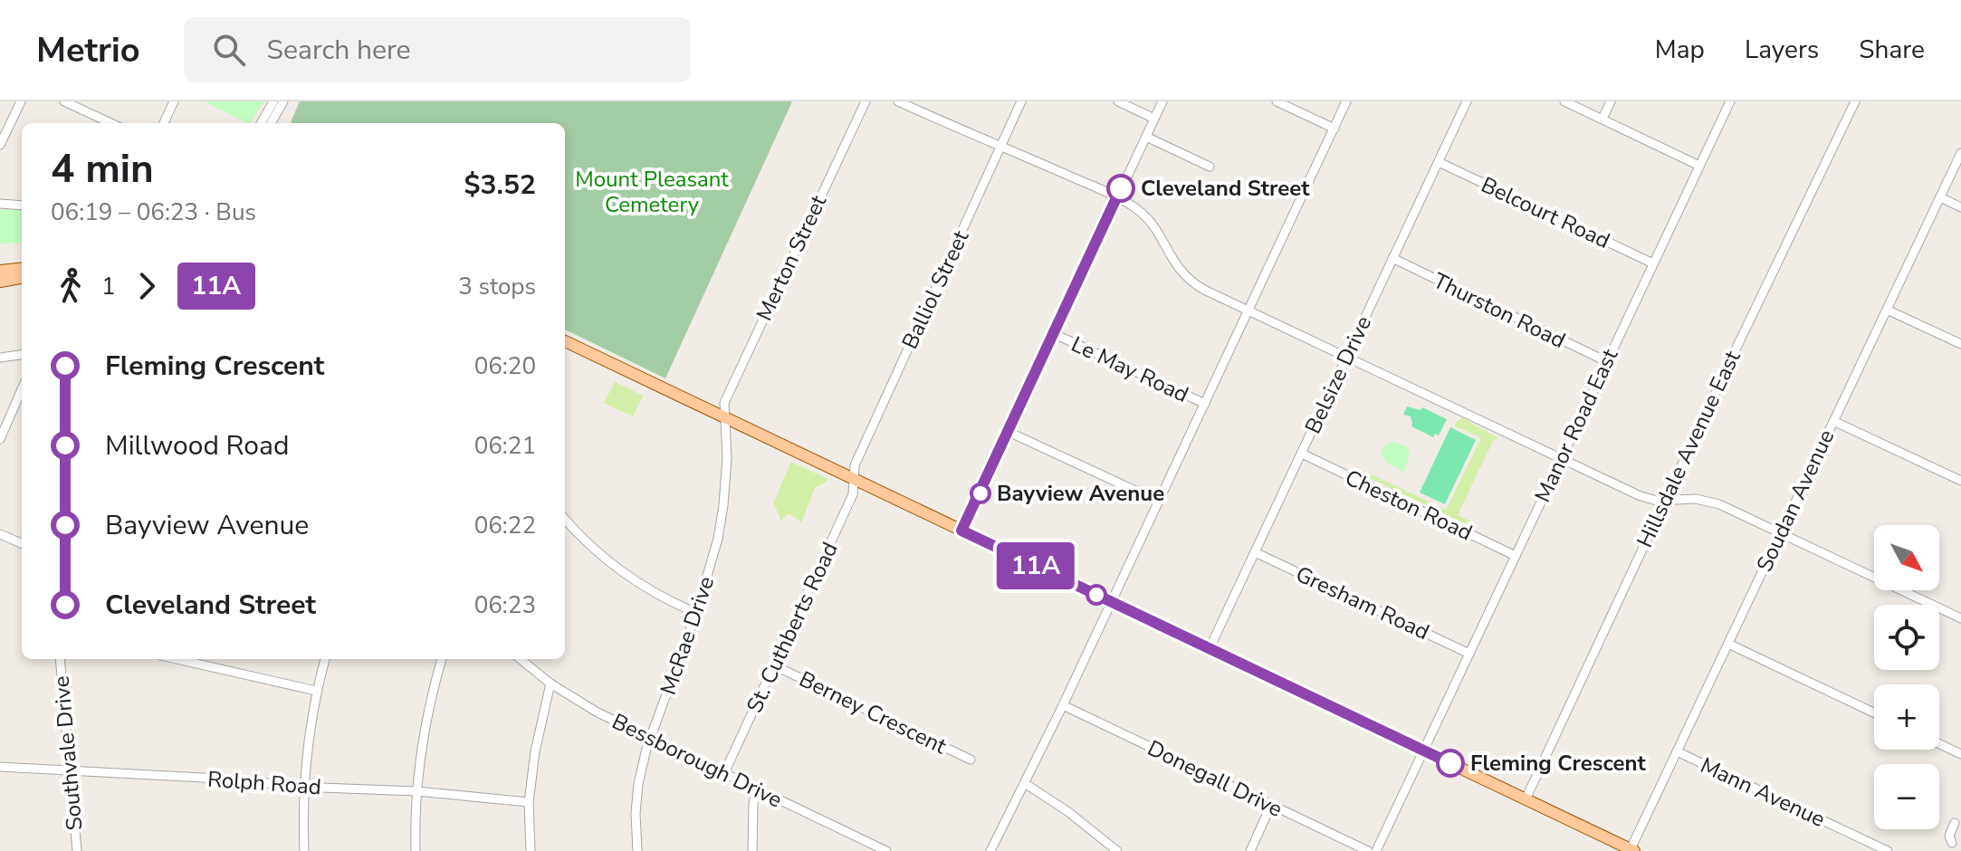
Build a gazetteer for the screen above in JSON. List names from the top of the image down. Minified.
{"streets":{"street":["Belcourt Road","Merton Street","Balliol Street","Thurston Road","Le May Road","Belsize Drive","Manor Road East","Hillsdale Avenue East","Soudan Avenue","Cheston Road","Gresham Road","St. Cuthberts Road","McRae Drive","Berney Crescent","Southvale Drive","Bessborough Drive","Donegall Drive","Rolph Road","Mann Avenue"]},"crossings":[["Belcourt Road","Belsize Drive"],["Belcourt Road","Manor Road East"],["Merton Street","McRae Drive"],["Balliol Street","St. Cuthberts Road"],["Thurston Road","Belsize Drive"],["Thurston Road","Manor Road East"],["Belsize Drive","Cheston Road"],["Belsize Drive","Gresham Road"],["Manor Road East","Cheston Road"],["Manor Road East","Gresham Road"],["Soudan Avenue","Mann Avenue"],["St. Cuthberts Road","Berney Crescent"],["St. Cuthberts Road","Bessborough Drive"],["McRae Drive","Bessborough Drive"],["Southvale Drive","Rolph Road"]],"parks":["Mount Pleasant Cemetery"],"places":["Cleveland Street","Bayview Avenue","Fleming Crescent"],"lines":["bus line 11A"],"north":"bottom right","page":{"header":"Metrio","search":"Search here","nav":["Map","Layers","Share"],"on_map":"11A","heading":["4 min","06:19 – 06:23 · Bus","$3.52"],"legs":["1","11A","3 stops"],"list":[{"name":"Fleming Crescent","value":"06:20"},{"name":"Millwood Road","value":"06:21"},{"name":"Bayview Avenue","value":"06:22"},{"name":"Cleveland Street","value":"06:23"}],"map_buttons":["+","−"]}}
